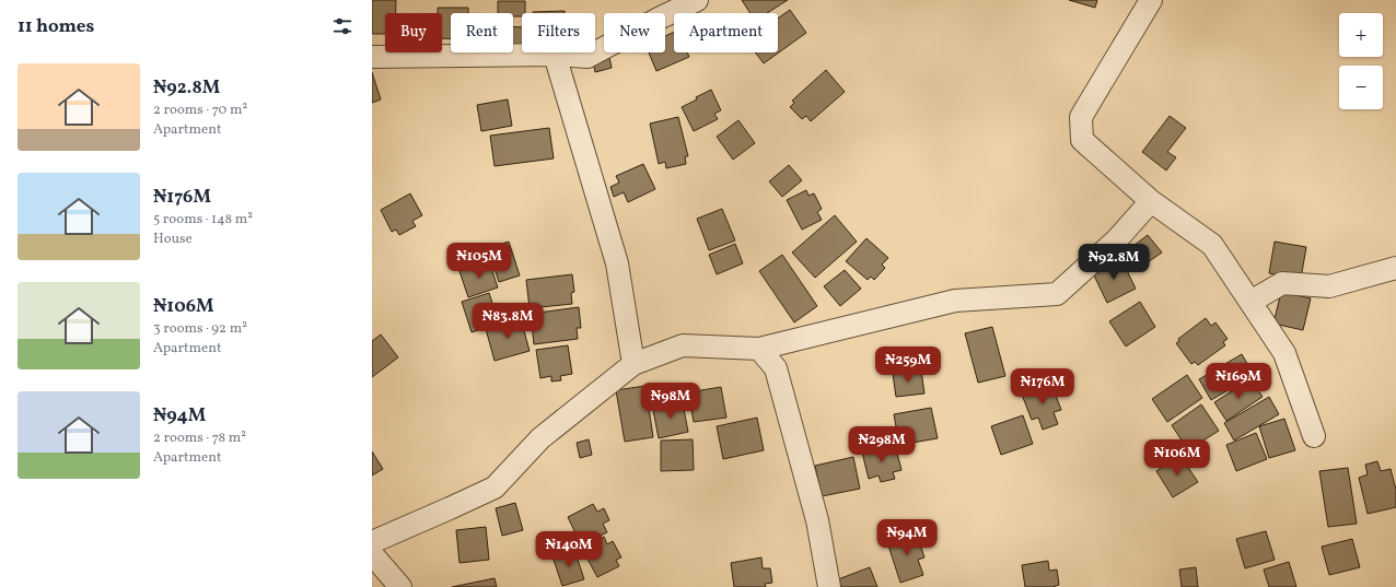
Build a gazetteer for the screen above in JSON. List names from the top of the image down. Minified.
{"page":{"heading":"11 homes","map_buttons":["+","−"],"chip":["Buy","Rent","Filters","New","Apartment"],"list":[{"name":"₦92.8M","note":"2 rooms · 70 m² · Apartment"},{"name":"₦176M","note":"5 rooms · 148 m² · House"},{"name":"₦106M","note":"3 rooms · 92 m² · Apartment"},{"name":"₦94M","note":"2 rooms · 78 m² · Apartment"}],"price":["₦105M","₦92.8M","₦83.8M","₦259M","₦169M","₦176M","₦98M","₦298M","₦106M","₦94M","₦140M"]}}
